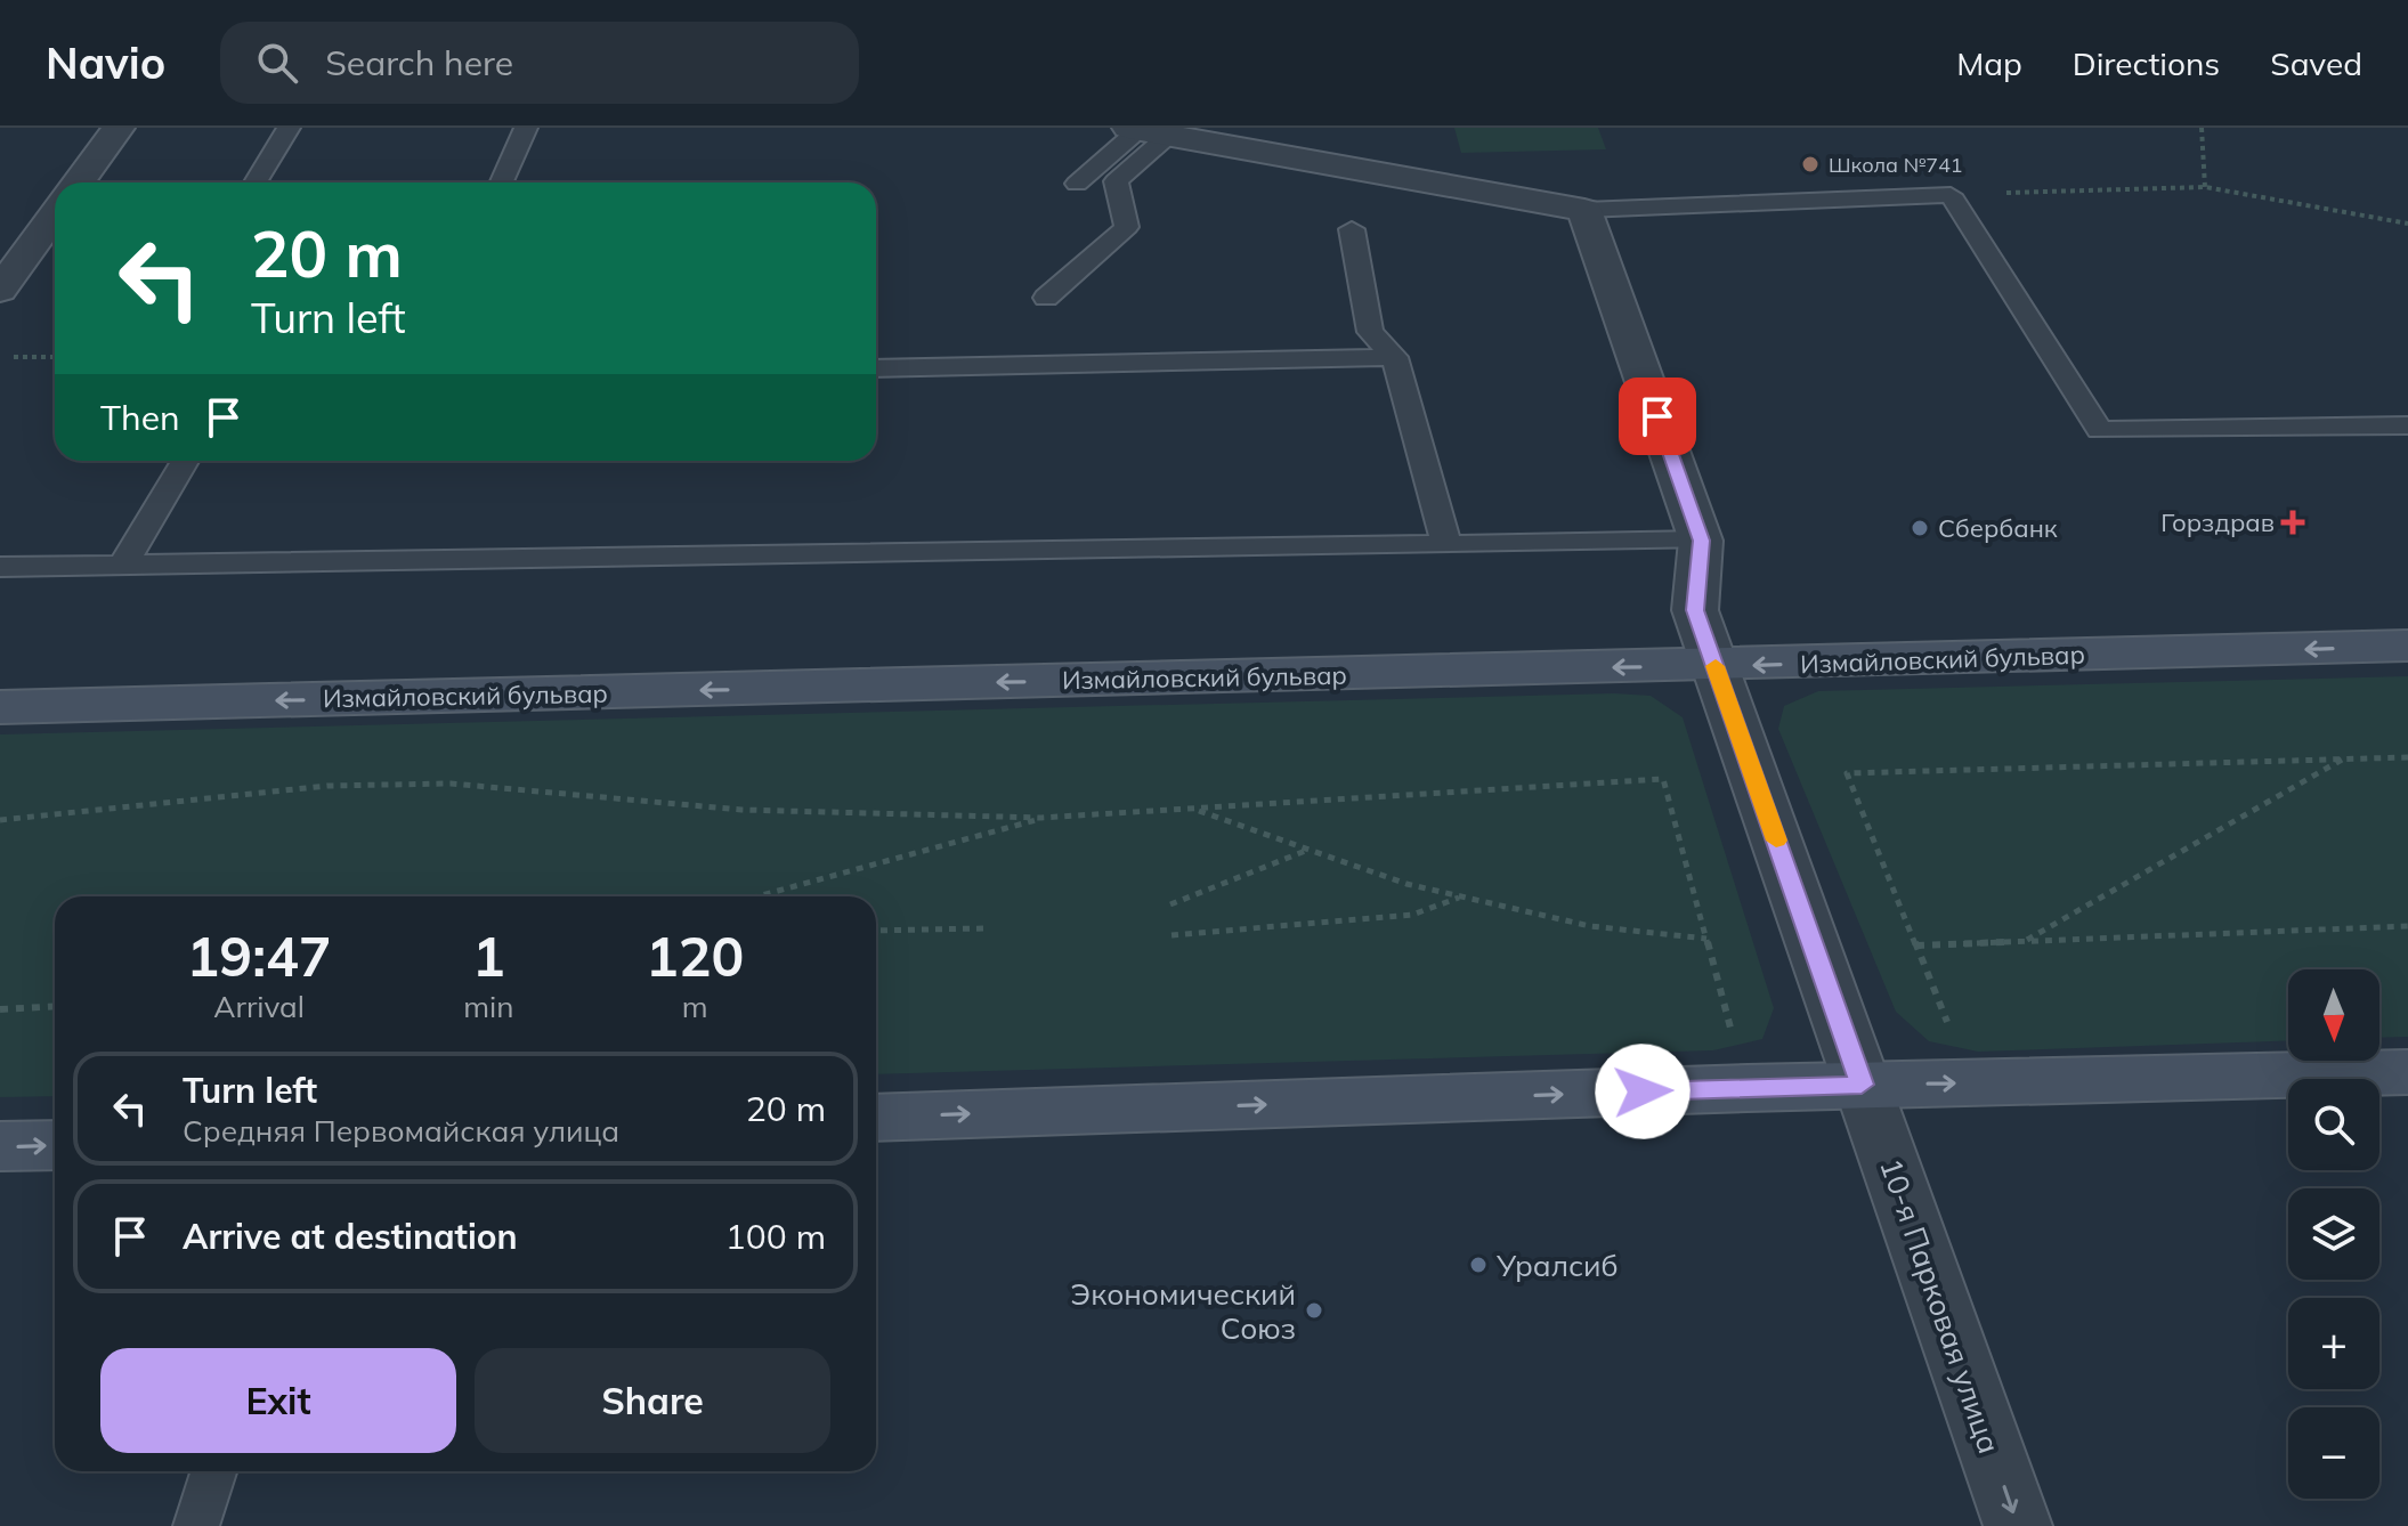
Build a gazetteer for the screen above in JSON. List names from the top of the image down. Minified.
{"streets":{"street":["Измайловский бульвар","10-я Парковая улица"]},"crossings":[["Измайловский бульвар","10-я Парковая улица"]],"one_way":["10-я Парковая улица"],"places":{"other":["Школа №741","Сбербанк","Уралсиб","Экономический Союз"],"health":["Горздрав"]},"north":"bottom","page":{"header":"Navio","search":"Search here","nav":["Map","Directions","Saved"],"turn":["20 m","Turn left"],"then":"Then","eta":["19:47","Arrival","1","min","120","m"],"map_buttons":["+","−"],"list":[{"name":"Turn left","note":"Средняя Первомайская улица","value":"20 m"},{"name":"Arrive at destination","value":"100 m"}],"buttons":["Exit","Share"]}}
